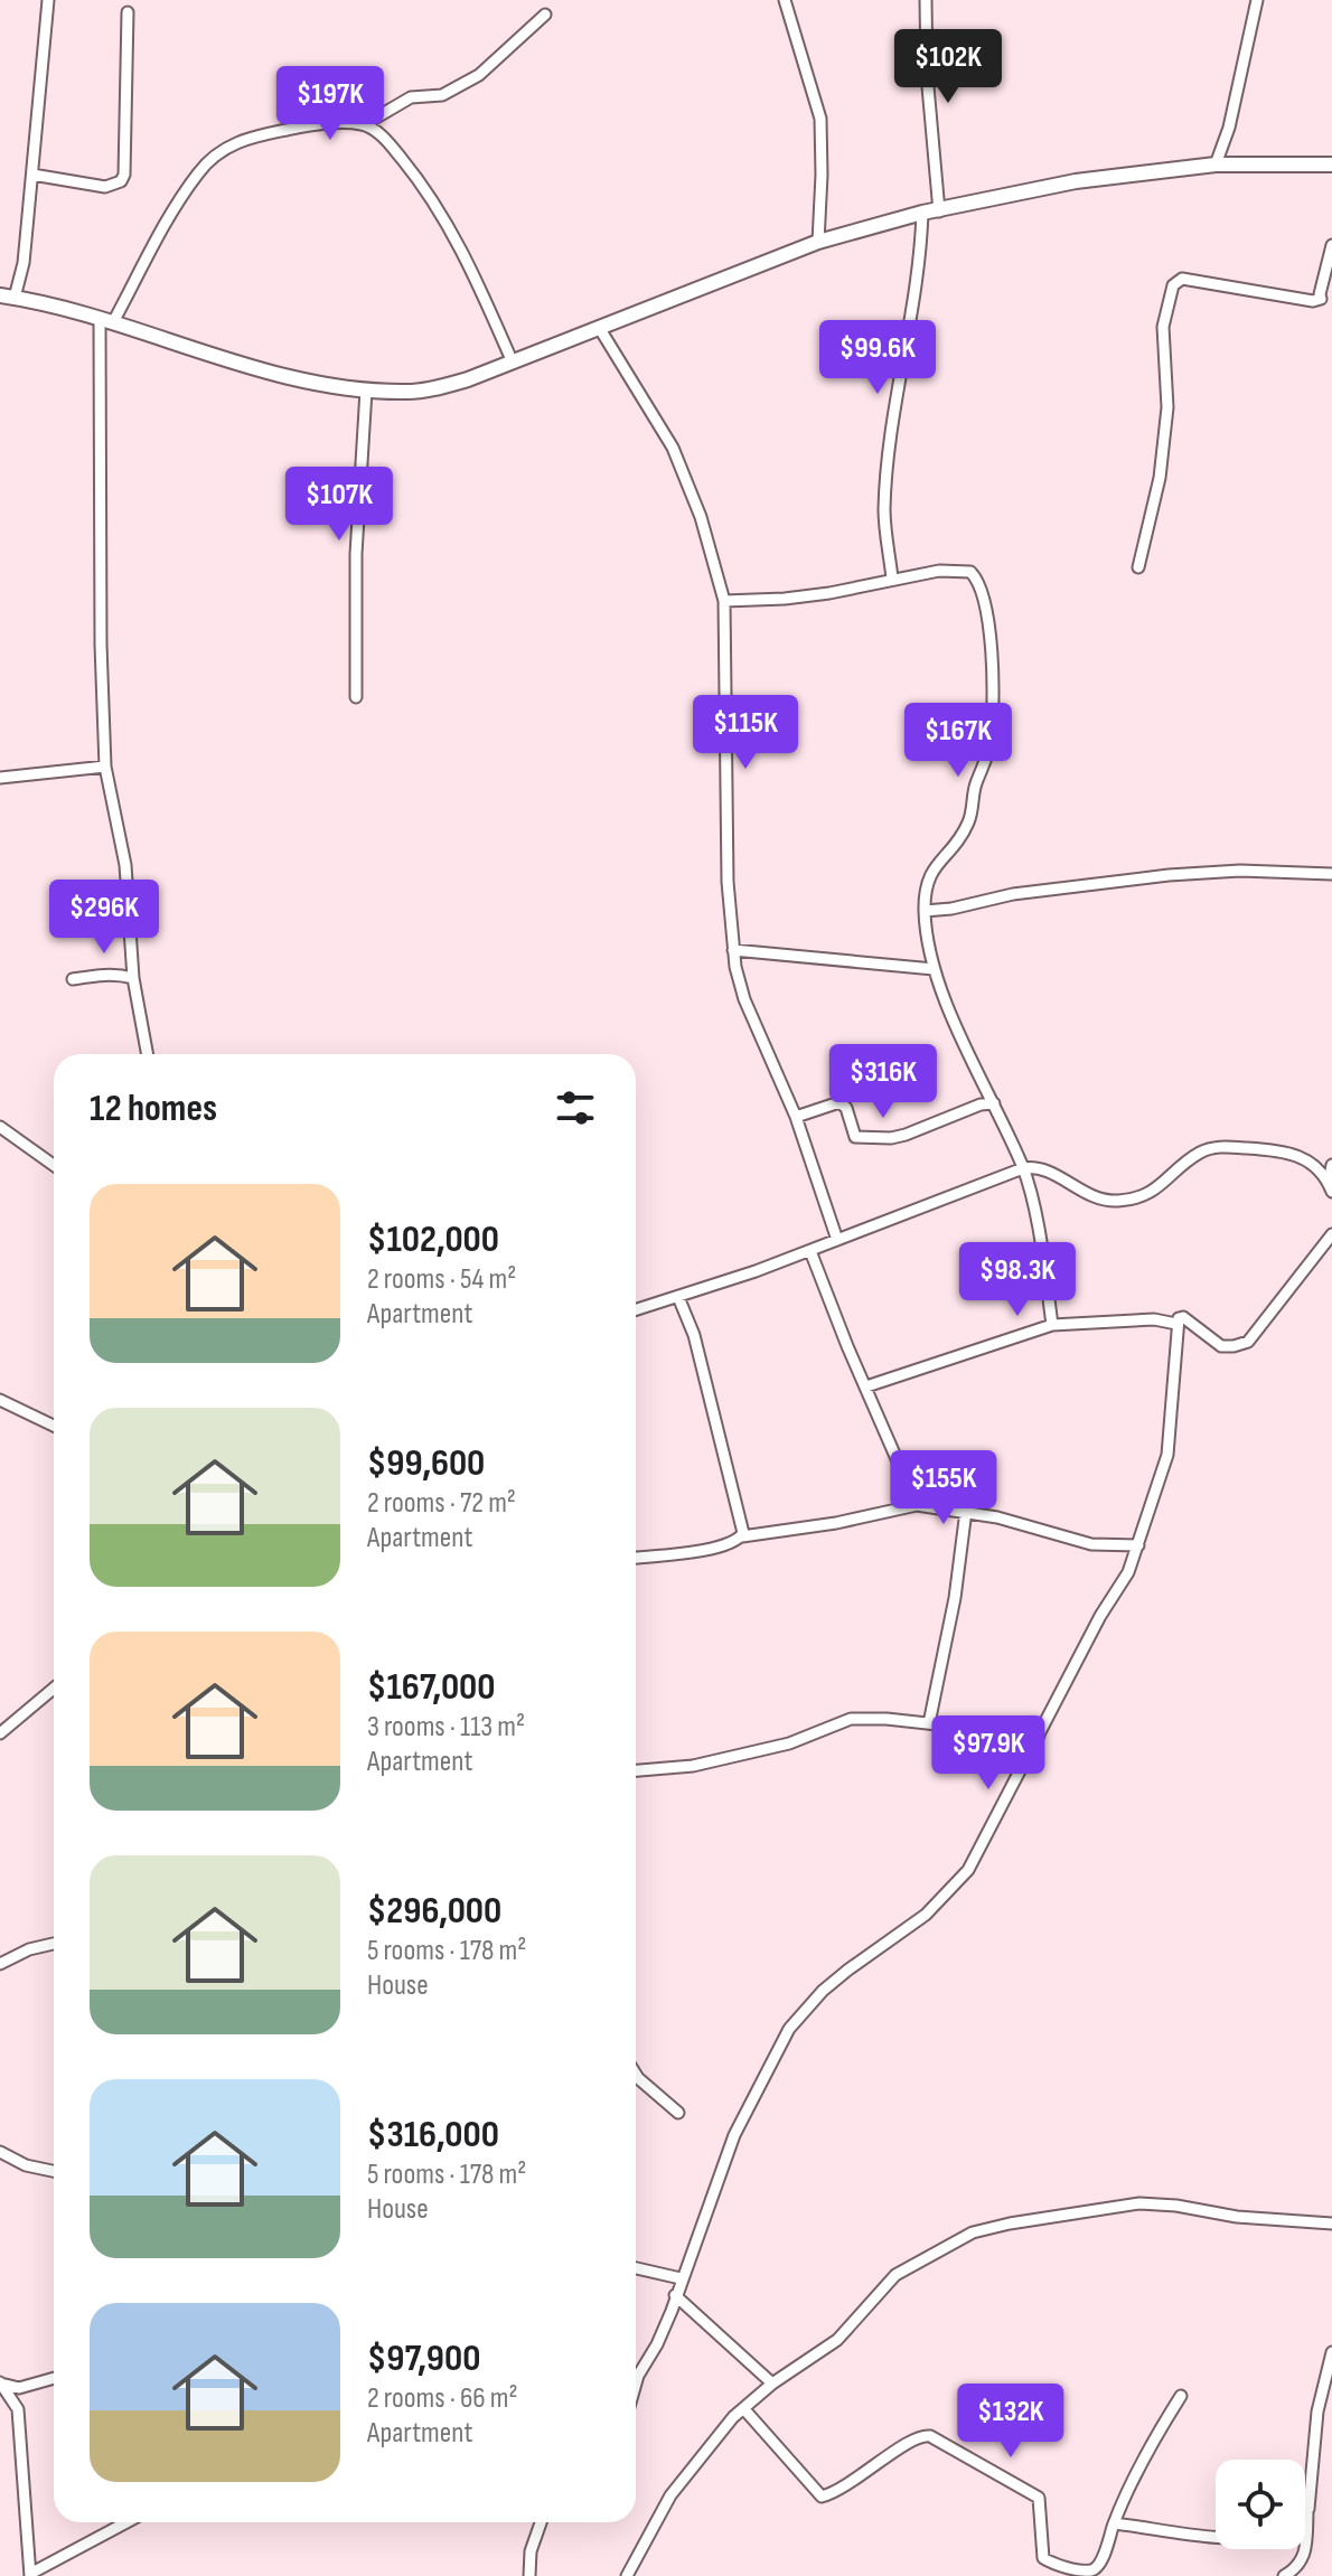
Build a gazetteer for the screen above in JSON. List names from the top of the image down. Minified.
{"page":{"price":["$102K","$197K","$99.6K","$107K","$115K","$167K","$296K","$316K","$98.3K","$155K","$97.9K","$132K"],"heading":"12 homes","list":[{"name":"$102,000","note":"2 rooms · 54 m² · Apartment"},{"name":"$99,600","note":"2 rooms · 72 m² · Apartment"},{"name":"$167,000","note":"3 rooms · 113 m² · Apartment"},{"name":"$296,000","note":"5 rooms · 178 m² · House"},{"name":"$316,000","note":"5 rooms · 178 m² · House"},{"name":"$97,900","note":"2 rooms · 66 m² · Apartment"}]}}
